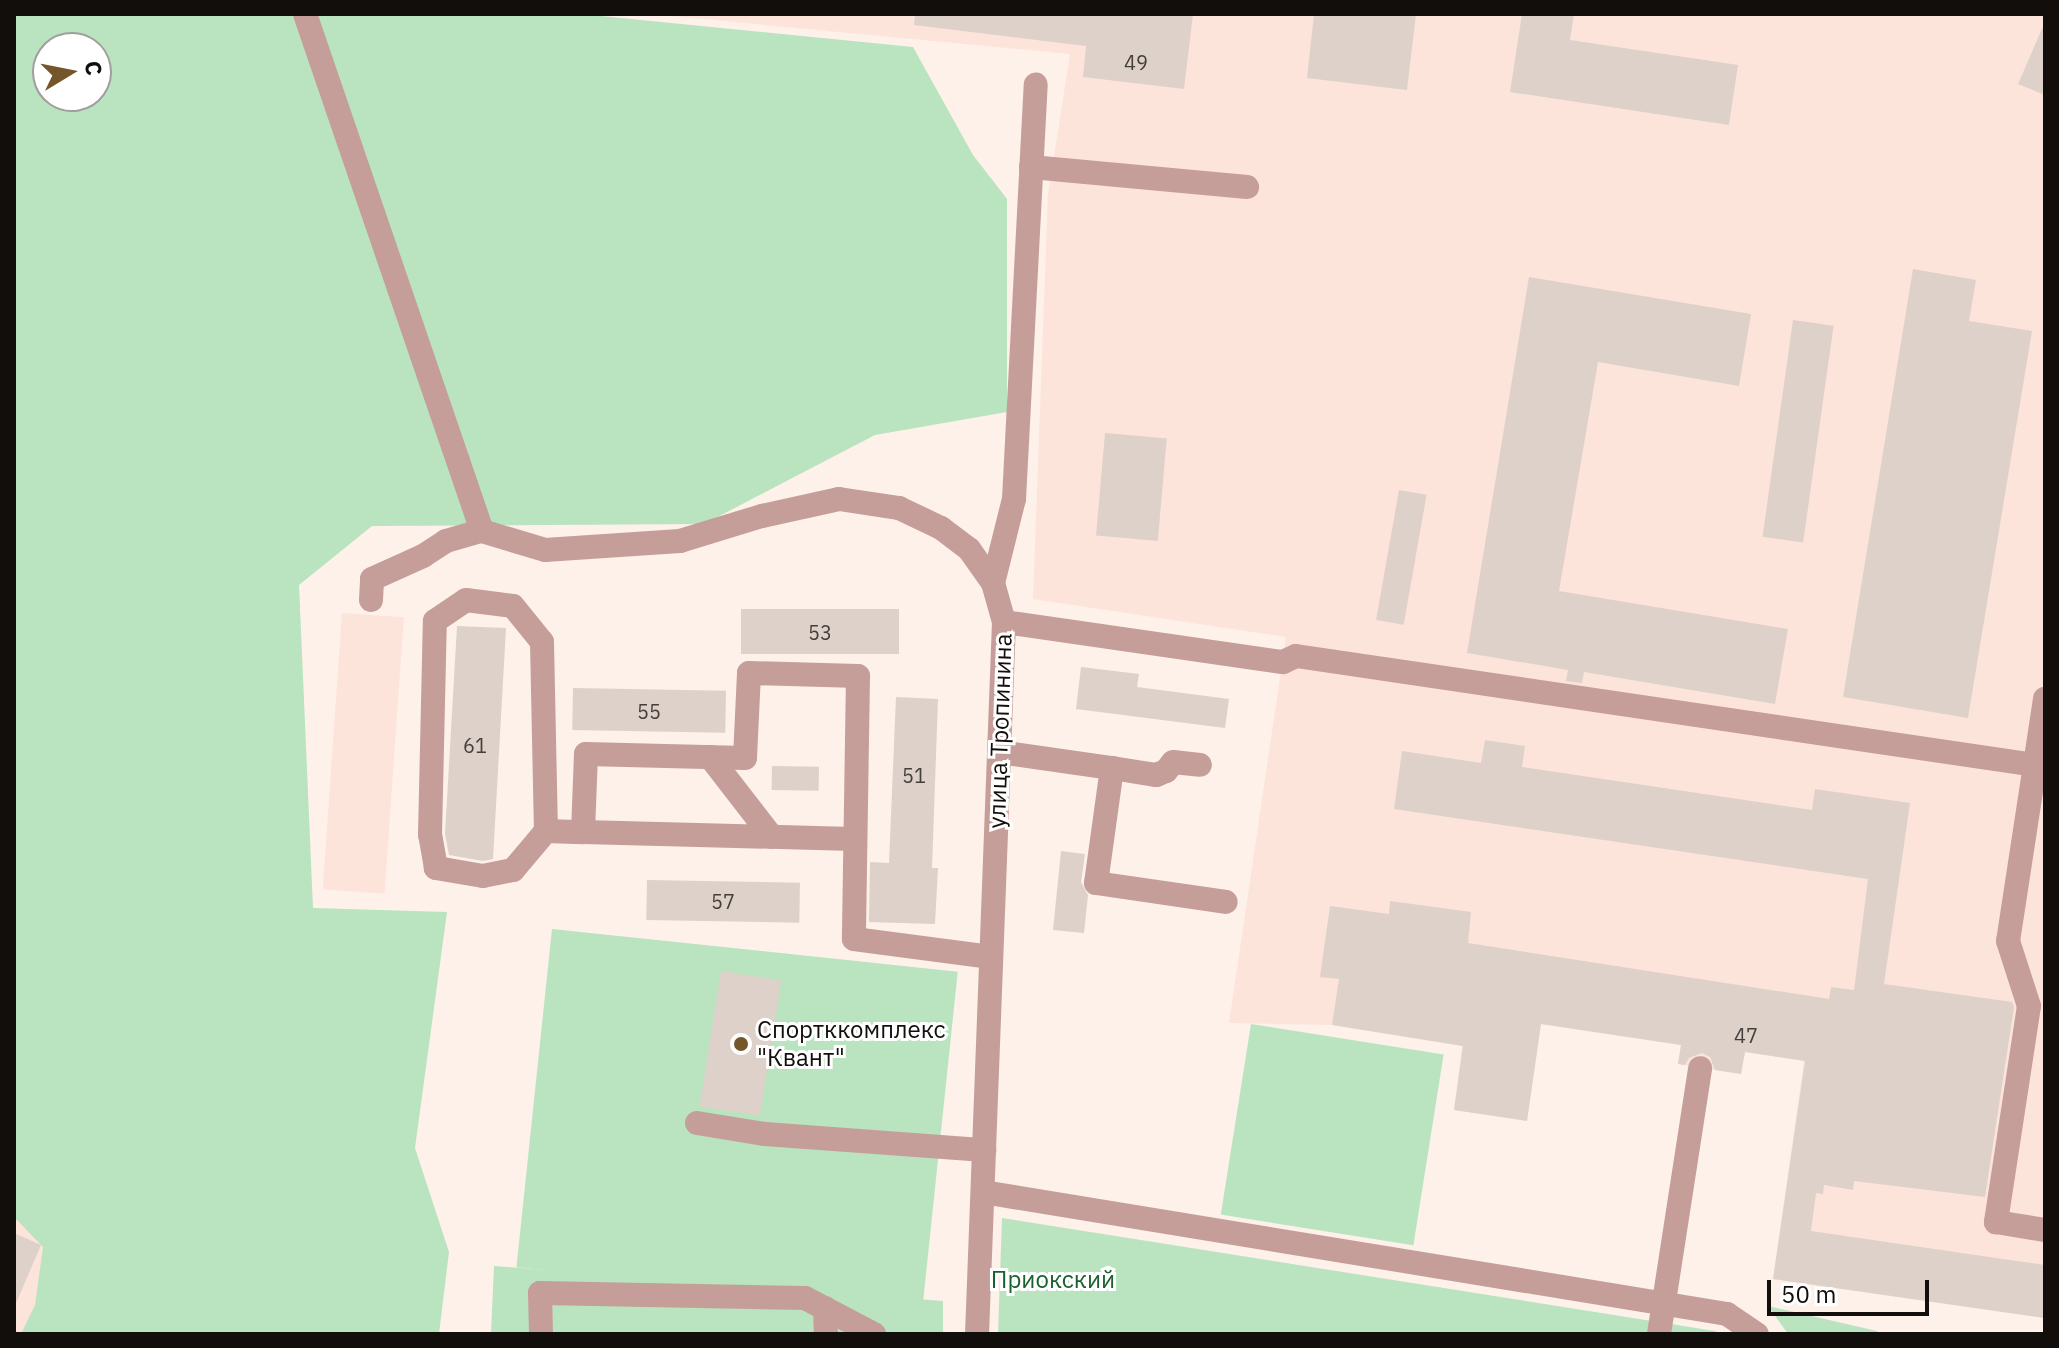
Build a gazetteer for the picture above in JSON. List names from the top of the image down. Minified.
{"streets":{"street":["улица Тропинина"]},"parks":["Приокский"],"places":["Спортккомплекс \"Квант\""],"house_numbers":["49","53","55","61","51","57","47"],"scale_bar":"50 m","north":"right"}
